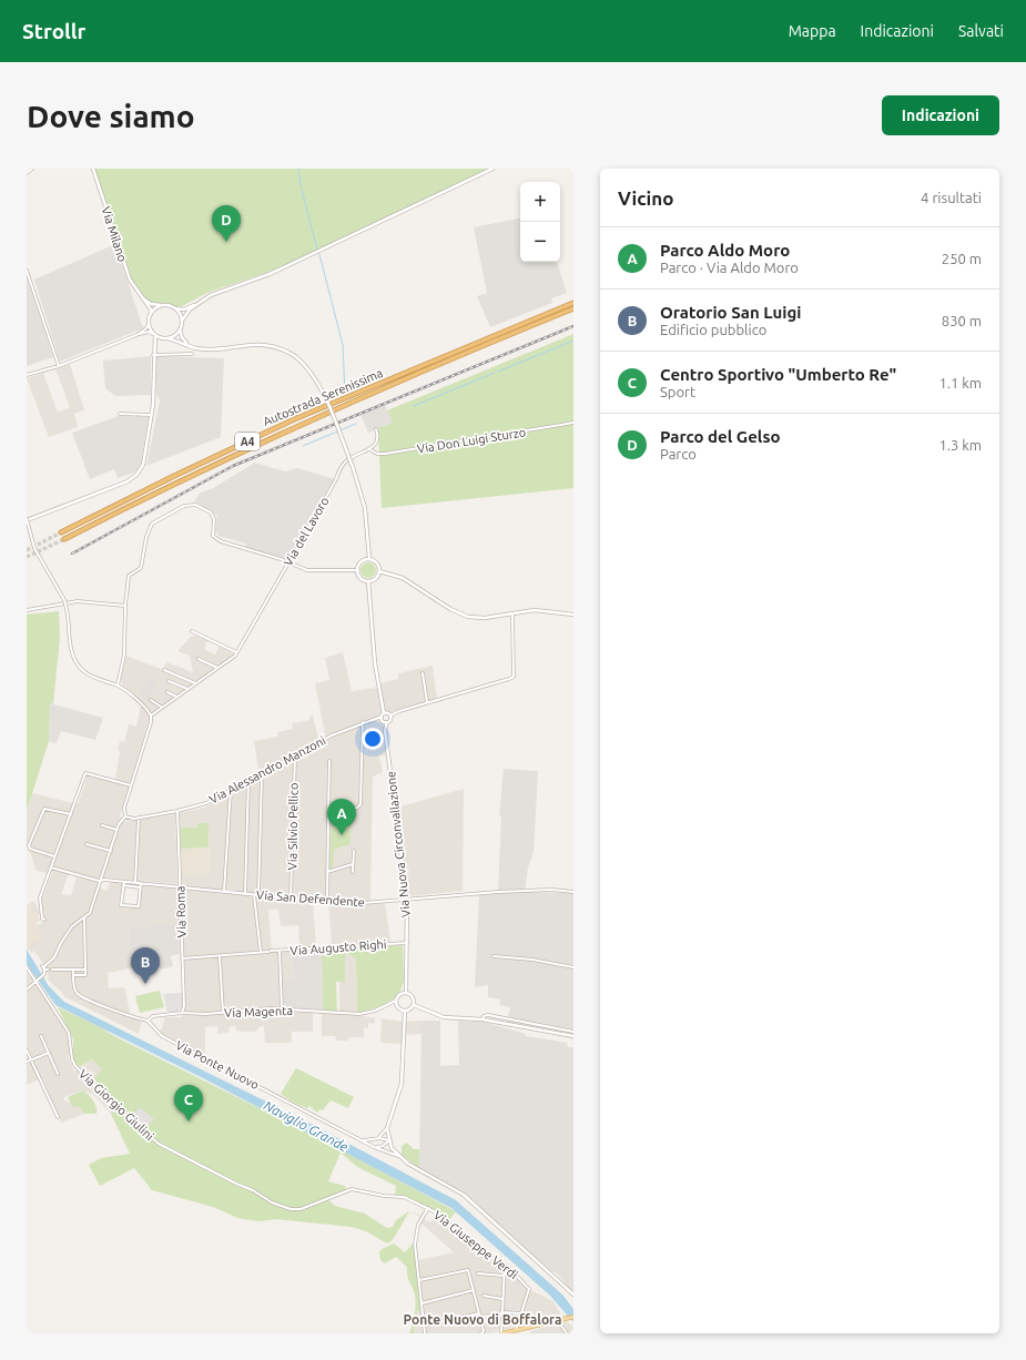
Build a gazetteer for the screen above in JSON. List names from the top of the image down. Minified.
{"streets":{"highway":["Autostrada Serenissima","A4"],"street":["Via Milano","Via Don Luigi Sturzo","Via del Lavoro","Via Alessandro Manzoni","Via Silvio Pellico","Via Nuova Circonvallazione","Via San Defendente","Via Roma","Via Augusto Righi","Via Magenta","Via Ponte Nuovo","Via Giorgio Giulini","Via Giuseppe Verdi"]},"crossings":[["Via Don Luigi Sturzo","Via del Lavoro"],["Via Alessandro Manzoni","Via Silvio Pellico"],["Via Alessandro Manzoni","Via Nuova Circonvallazione"],["Via Alessandro Manzoni","Via Roma"],["Via Silvio Pellico","Via San Defendente"],["Via Nuova Circonvallazione","Via San Defendente"],["Via Nuova Circonvallazione","Via Augusto Righi"],["Via Nuova Circonvallazione","Via Magenta"],["Via San Defendente","Via Roma"],["Via Roma","Via Augusto Righi"],["Via Roma","Via Magenta"],["Via Magenta","Via Ponte Nuovo"],["Via Giorgio Giulini","Via Giuseppe Verdi"]],"districts":["Ponte Nuovo di Boffalora"],"water":["Naviglio Grande"],"page":{"header":"Strollr","nav":["Mappa","Indicazioni","Salvati"],"buttons":"Indicazioni","title":"Dove siamo","heading":["Vicino","4 risultati"],"map_buttons":["+","−"],"pins":["D","A","B","C"],"list":[{"mark":"A","name":"Parco Aldo Moro","note":"Parco · Via Aldo Moro","value":"250 m"},{"mark":"B","name":"Oratorio San Luigi","note":"Edificio pubblico","value":"830 m"},{"mark":"C","name":"Centro Sportivo \"Umberto Re\"","note":"Sport","value":"1.1 km"},{"mark":"D","name":"Parco del Gelso","note":"Parco","value":"1.3 km"}]}}
